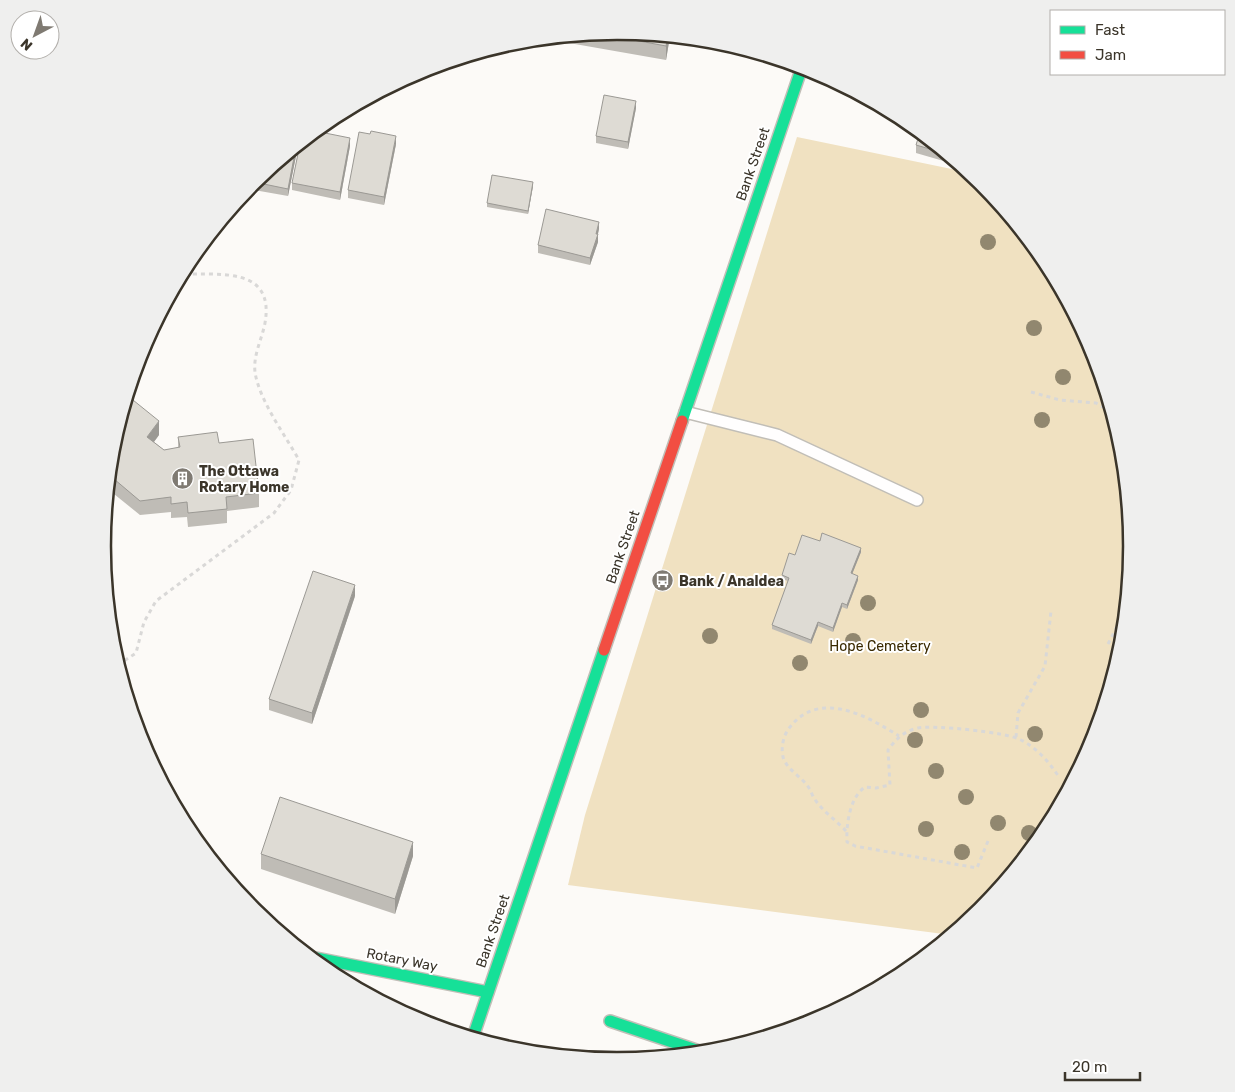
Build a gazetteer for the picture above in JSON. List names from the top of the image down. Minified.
{"streets":{"main road":["Bank Street","Rotary Way"]},"crossings":[["Bank Street","Rotary Way"]],"parks":["Hope Cemetery"],"places":{"building":["The Ottawa Rotary Home"],"bus stop":["Bank / Analdea"]},"legend":["Fast","Jam"],"scale_bar":"20 m","north":"bottom left"}
